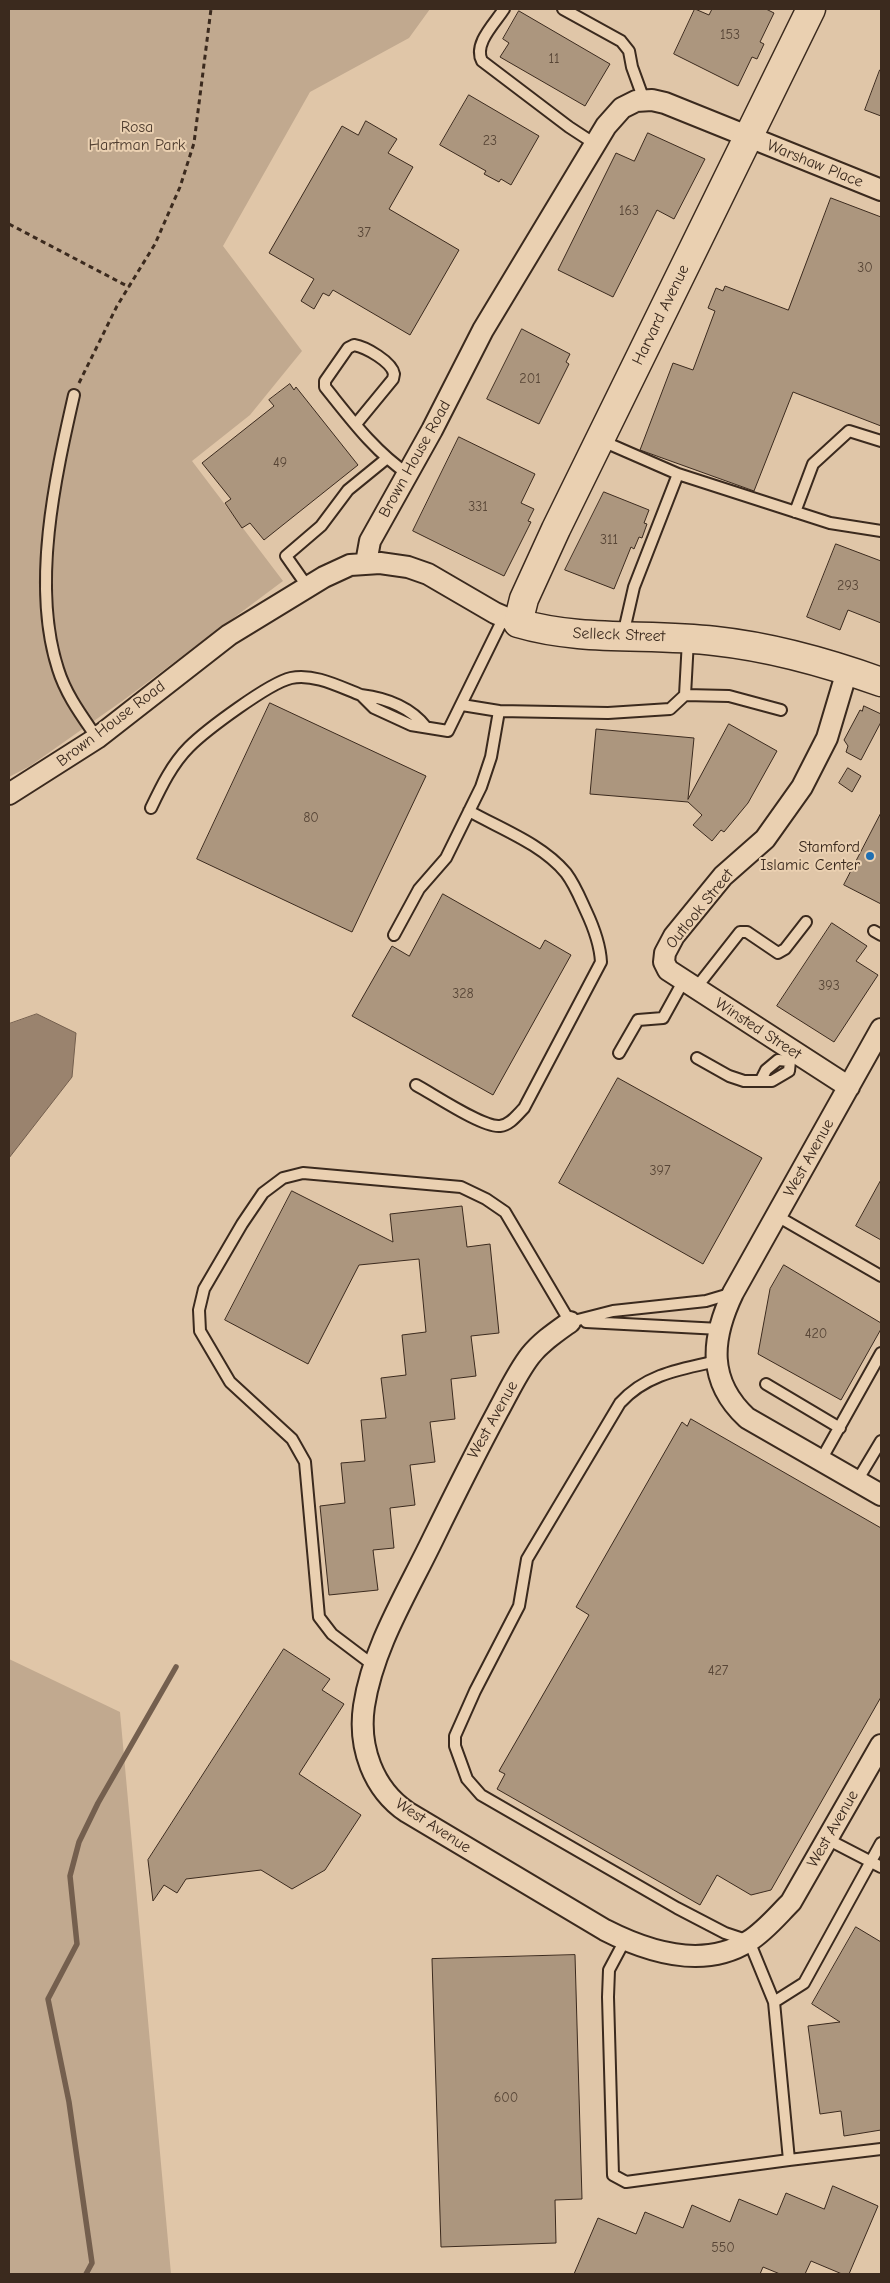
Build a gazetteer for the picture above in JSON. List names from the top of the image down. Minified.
{"streets":{"street":["Warshaw Place","Harvard Avenue","Brown House Road","Selleck Street","Outlook Street","Winsted Street","West Avenue"]},"crossings":[["Warshaw Place","Harvard Avenue"],["Harvard Avenue","Selleck Street"],["Brown House Road","Selleck Street"],["Selleck Street","Outlook Street"],["Outlook Street","Winsted Street"],["Winsted Street","West Avenue"]],"parks":["Rosa Hartman Park"],"places":["Stamford Islamic Center"],"house_numbers":["153","11","23","163","37","30","201","49","331","311","293","80","393","328","397","420","427","600","550"]}
